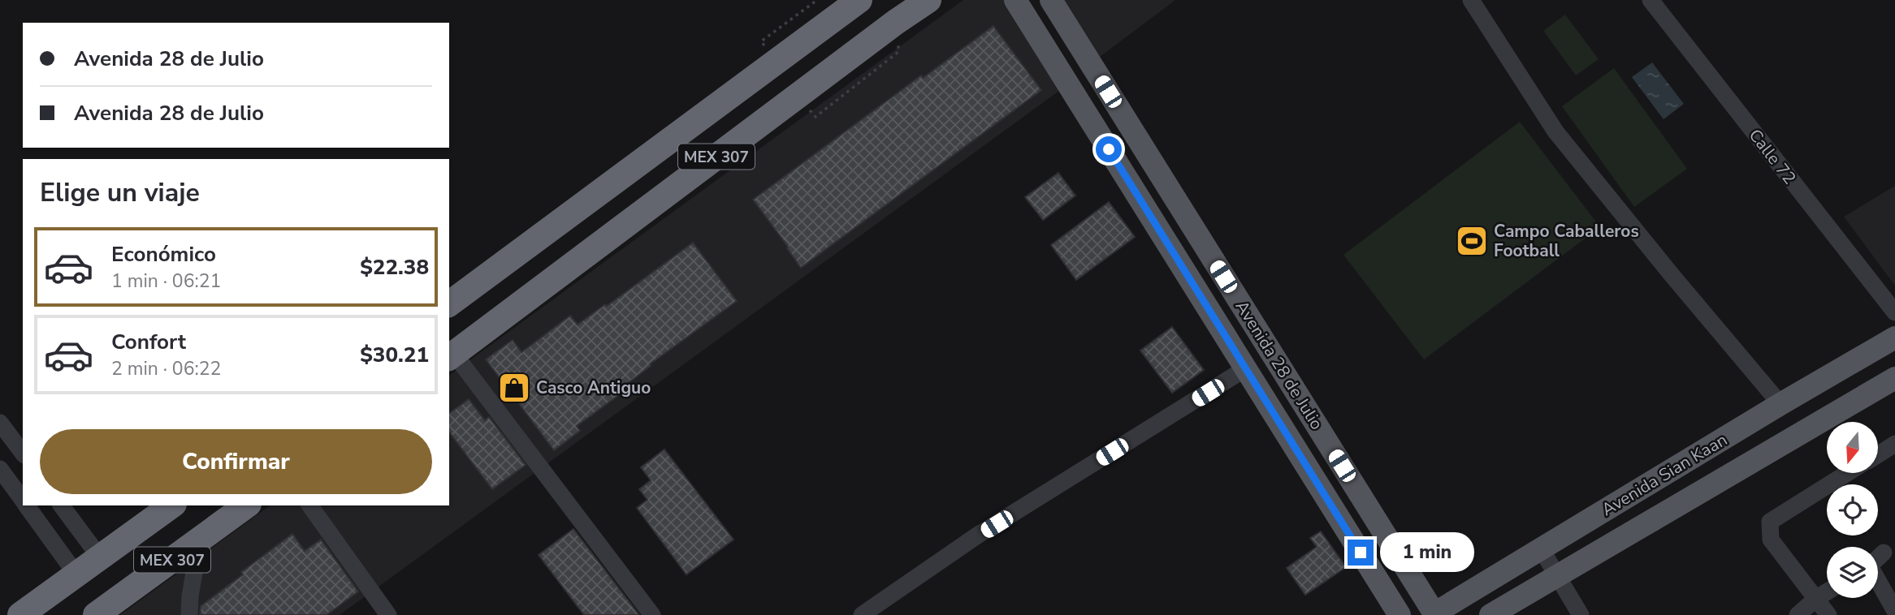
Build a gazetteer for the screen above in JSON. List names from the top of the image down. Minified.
{"streets":{"highway":["MEX 307"],"main road":["Avenida 28 de Julio","Avenida Sian Kaan"],"street":["Calle 72"]},"crossings":[["Avenida 28 de Julio","Avenida Sian Kaan"]],"places":{"sports":["Campo Caballeros Football"],"shop":["Casco Antiguo"]},"north":"bottom","page":{"banner":["Avenida 28 de Julio","Avenida 28 de Julio"],"heading":"Elige un viaje","list":[{"name":"Económico","note":"1 min · 06:21","value":"$22.38"},{"name":"Confort","note":"2 min · 06:22","value":"$30.21"}],"buttons":"Confirmar","bubble":"1 min"}}
